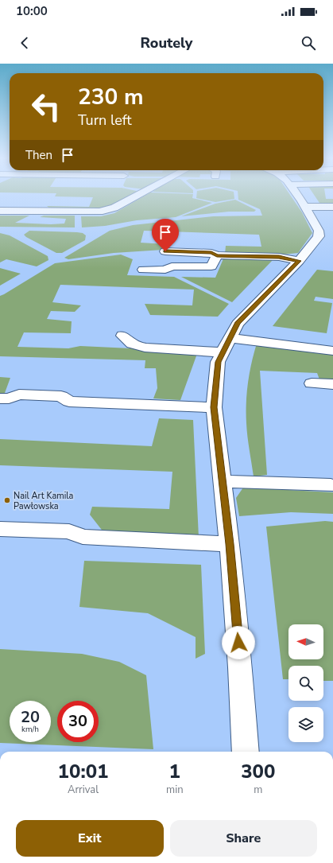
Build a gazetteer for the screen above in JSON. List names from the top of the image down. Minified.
{"places":["Nail Art Kamila Pawłowska"],"north":"left","page":{"status":"10:00","header":"Routely","turn":["230 m","Turn left"],"then":"Then","speed":"20 km/h","limit":"30","eta":["10:01","Arrival","1","min","300","m"],"buttons":["Exit","Share"]}}
